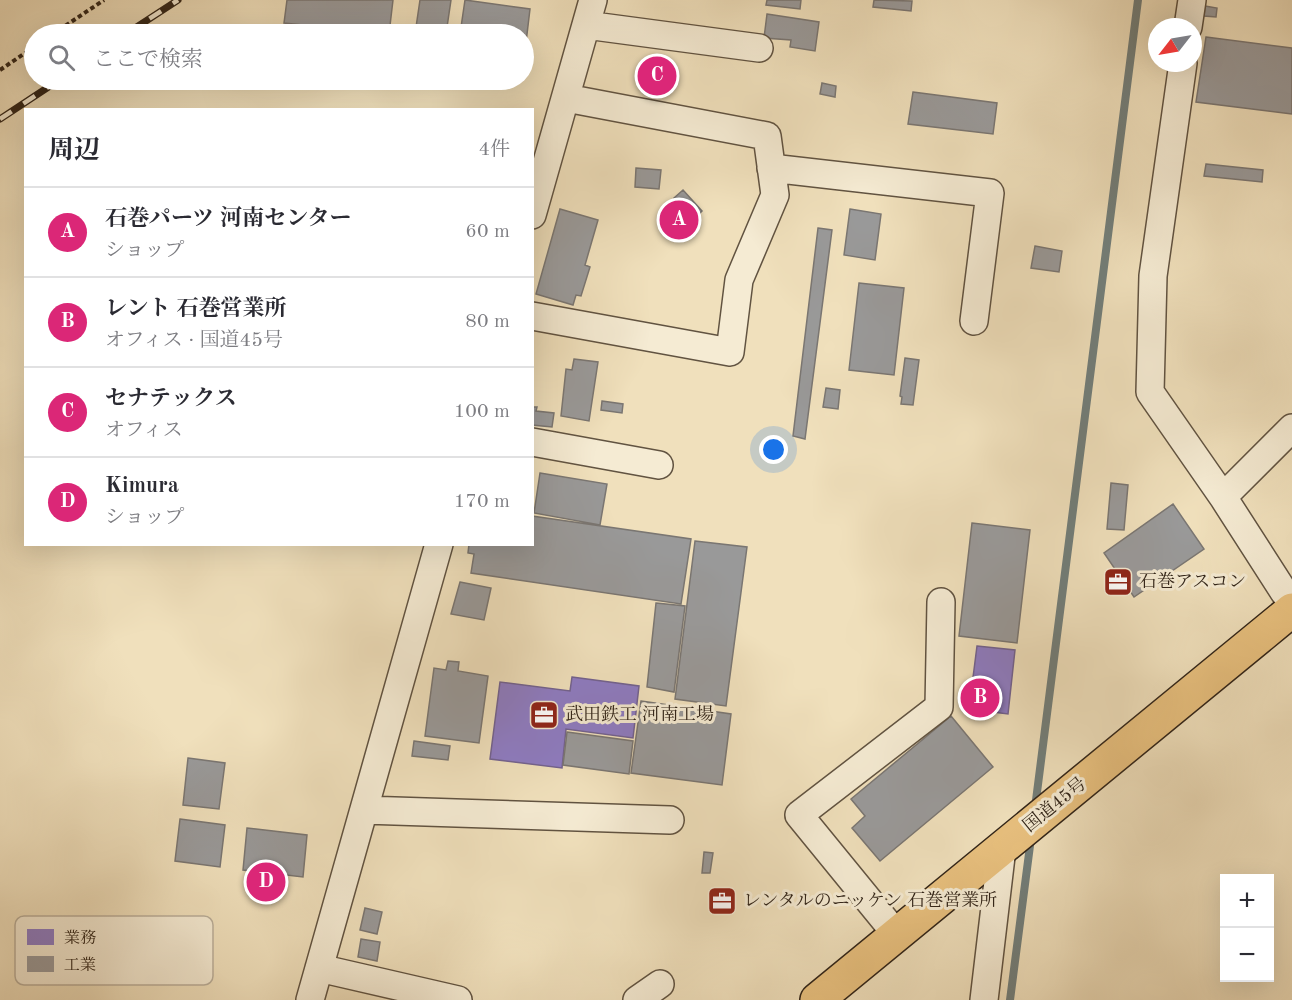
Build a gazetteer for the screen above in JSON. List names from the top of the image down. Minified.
{"streets":{"highway":["国道45号"]},"places":{"office":["石巻アスコン","武田鉄工 河南工場","レンタルのニッケン 石巻営業所"]},"legend":["業務","工業"],"north":"bottom left","page":{"search":"ここで検索","pins":["C","A","B","D"],"heading":["周辺","4件"],"list":[{"mark":"A","name":"石巻パーツ 河南センター","note":"ショップ","value":"60 m"},{"mark":"B","name":"レント 石巻営業所","note":"オフィス · 国道45号","value":"80 m"},{"mark":"C","name":"セナテックス","note":"オフィス","value":"100 m"},{"mark":"D","name":"Kimura","note":"ショップ","value":"170 m"}],"map_buttons":["+","−"]}}
